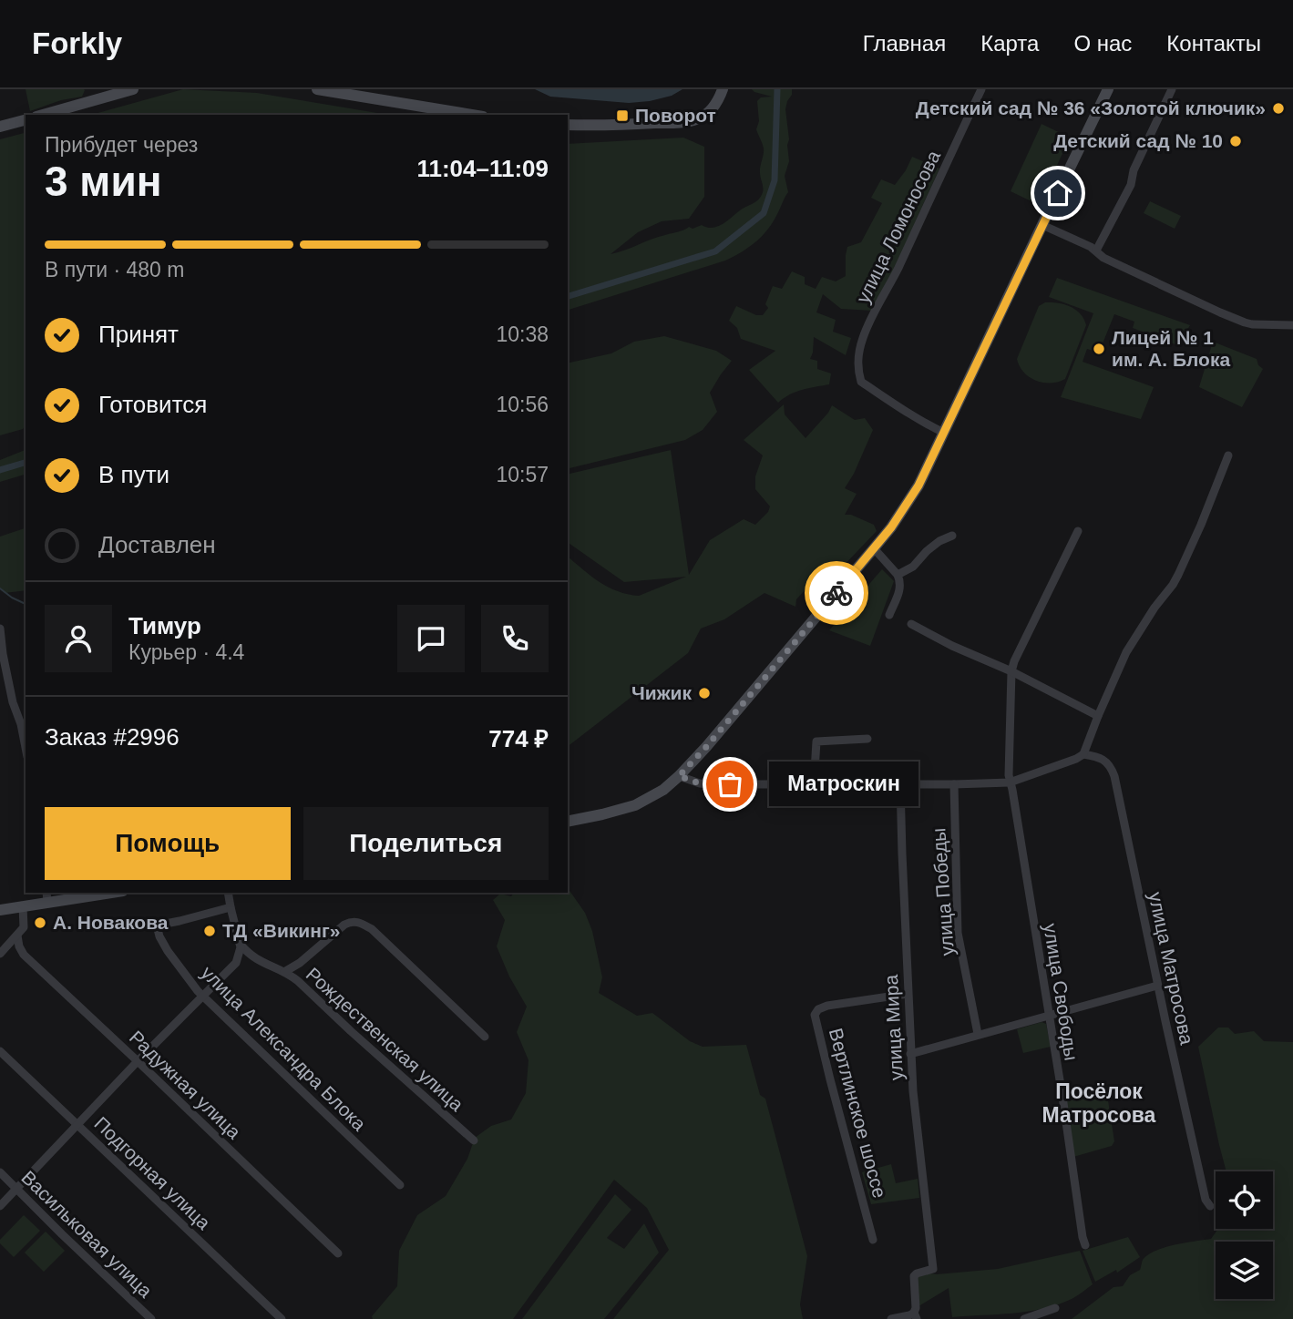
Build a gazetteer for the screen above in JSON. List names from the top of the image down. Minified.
{"streets":{"street":["улица Ломоносова","улица Победы","улица Матросова","улица Свободы","улица Мира","Рождественская улица","улица Александра Блока","Радужная улица","Вертлинское шоссе","Подгорная улица","Васильковая улица"]},"crossings":[["улица Мира","Вертлинское шоссе"]],"districts":["Посёлок Матросова"],"places":{"other":["Детский сад № 36 «Золотой ключик»","Детский сад № 10","Лицей № 1 им. А. Блока","Чижик","Матроскин","А. Новакова","ТД «Викинг»"],"transit":["Поворот"]},"page":{"header":"Forkly","nav":["Главная","Карта","О нас","Контакты"],"heading":["3 мин","Прибудет через","11:04–11:09"],"panel":["Тимур","Курьер · 4.4","Заказ #2996","774 ₽"],"bar":"В пути · 480 m","list":[["Принят","10:38"],["Готовится","10:56"],["В пути","10:57"],"Доставлен"],"bubble":"Матроскин","buttons":["Помощь","Поделиться"]}}
